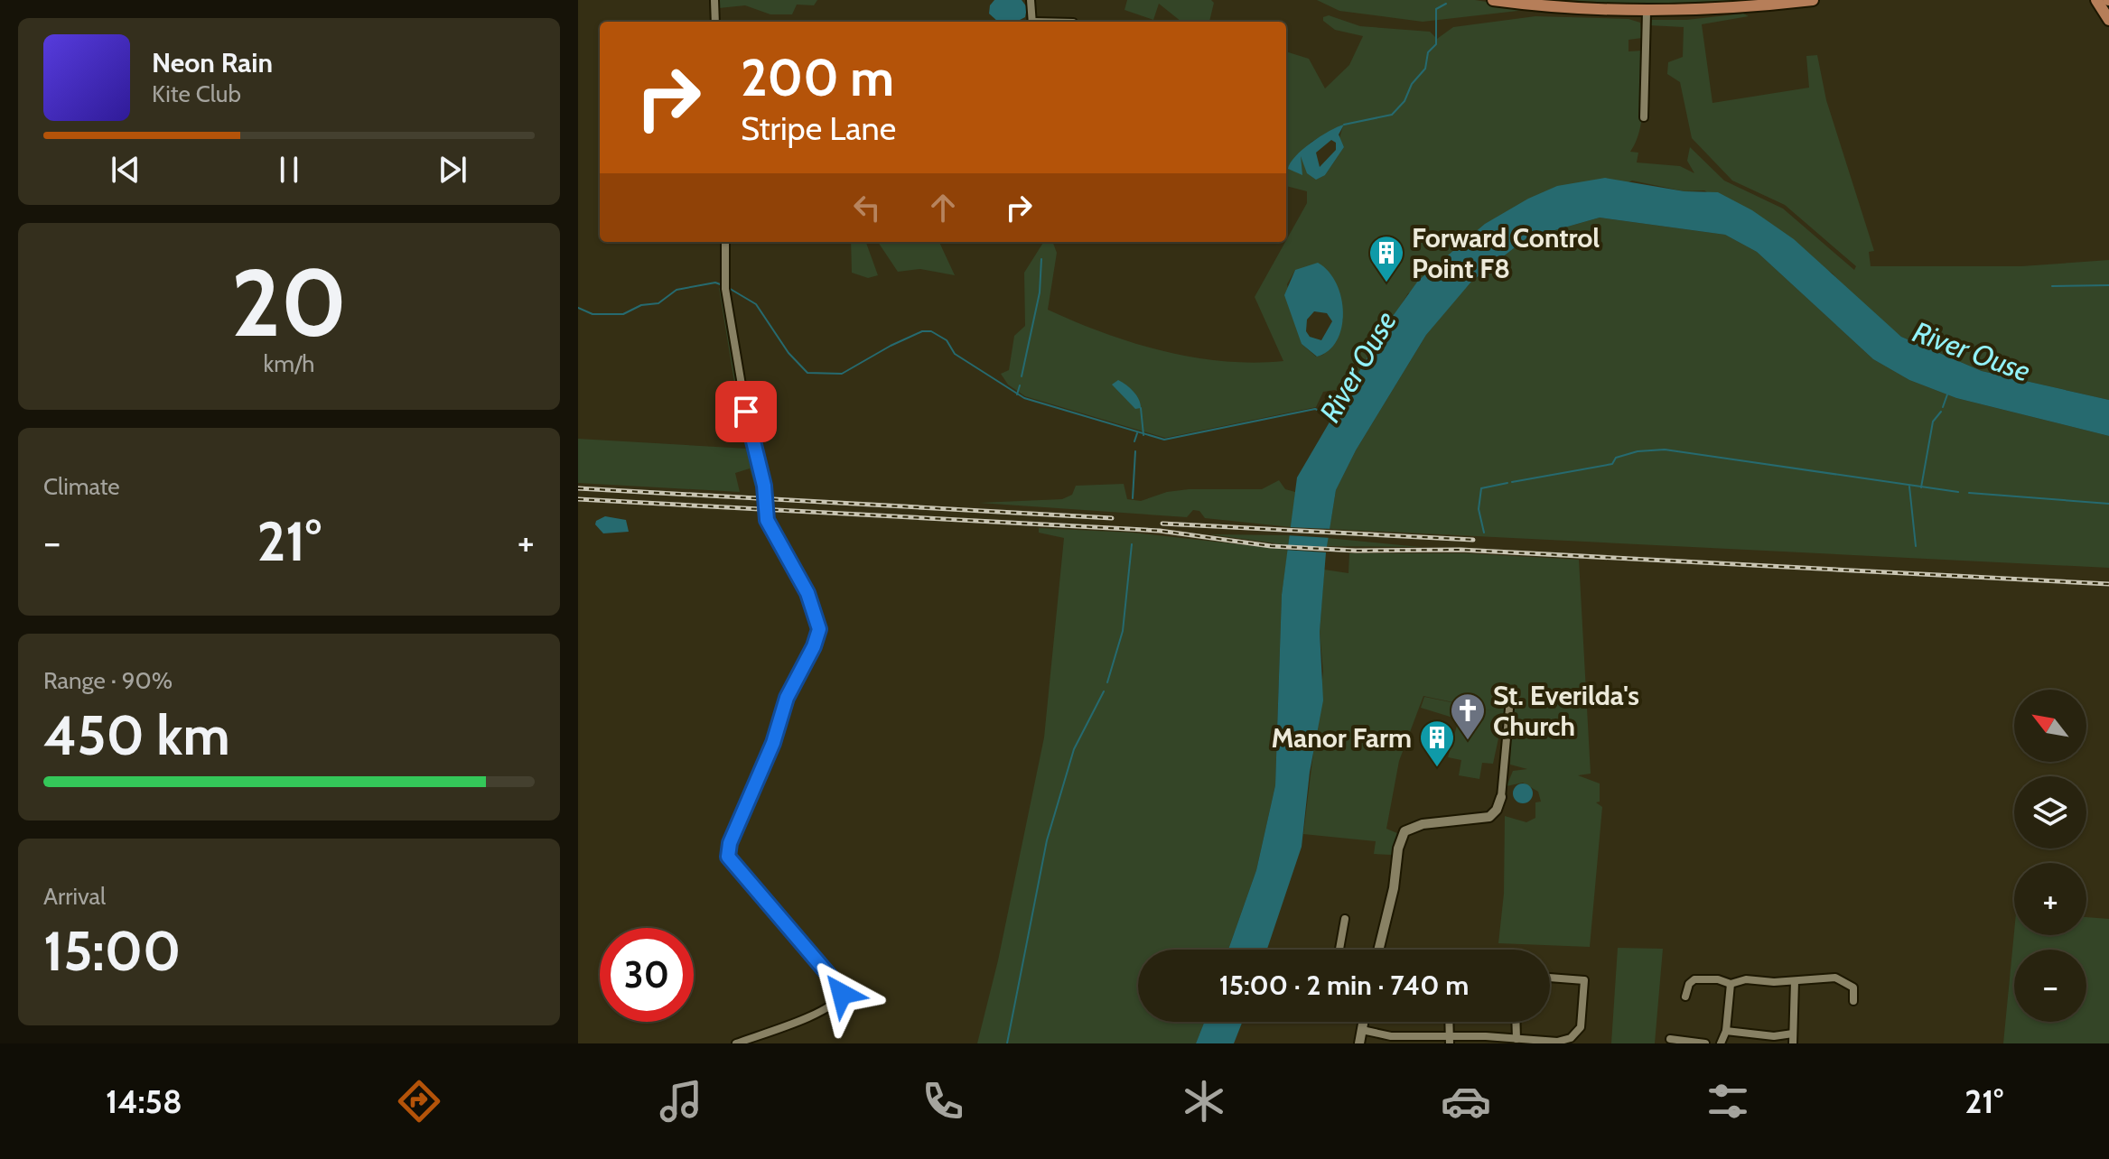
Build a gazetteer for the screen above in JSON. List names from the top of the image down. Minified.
{"water":["River Ouse"],"places":{"building":["Forward Control Point F8","Manor Farm"],"church":["St. Everilda's Church"]},"north":"top left","page":{"turn":["200 m","Stripe Lane"],"song":["Neon Rain","Kite Club"],"tile":[["20","km/h"],"Climate",["Range · 90%","450 km"],["Arrival","15:00"]],"heat":["−","21°","+"],"map_buttons":["+","−"],"limit":"30","trip":"15:00 · 2 min · 740 m","tabs":["14:58","21°"]}}
